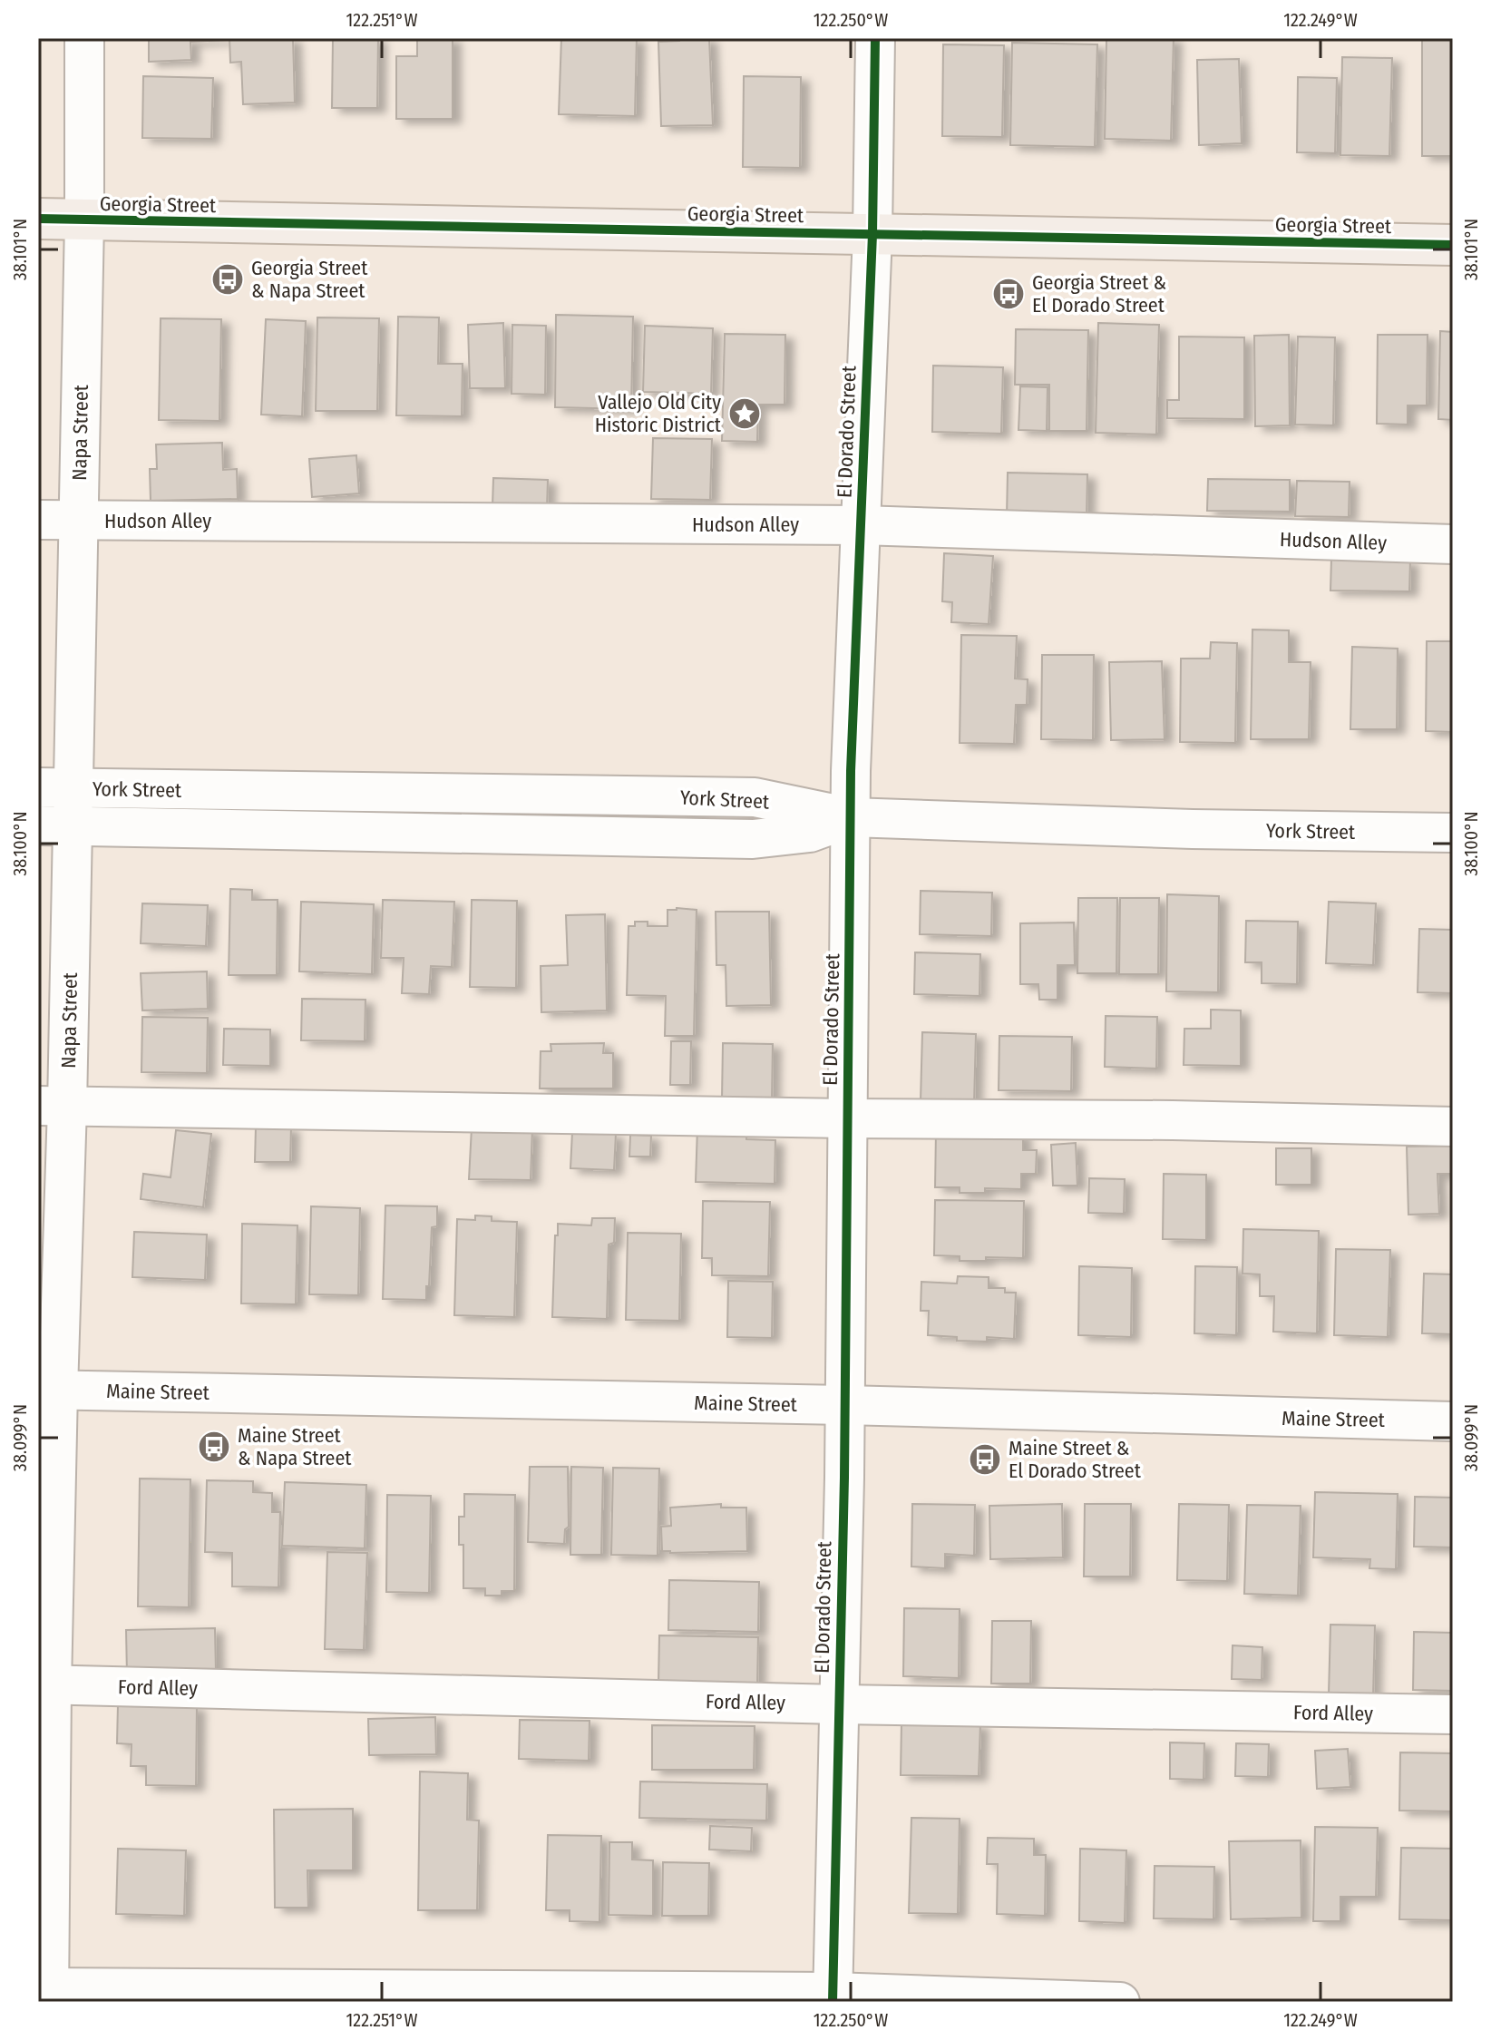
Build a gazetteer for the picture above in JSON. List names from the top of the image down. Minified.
{"streets":{"main road":["Georgia Street"],"street":["El Dorado Street","Napa Street","Hudson Alley","York Street","Maine Street","Ford Alley"]},"crossings":[["Georgia Street","El Dorado Street"],["Georgia Street","Napa Street"],["El Dorado Street","Hudson Alley"],["El Dorado Street","York Street"],["El Dorado Street","Maine Street"],["El Dorado Street","Ford Alley"],["Napa Street","Hudson Alley"],["Napa Street","York Street"],["Napa Street","Maine Street"],["Napa Street","Ford Alley"]],"places":{"bus stop":["Georgia Street & Napa Street","Georgia Street & El Dorado Street","Maine Street & Napa Street","Maine Street & El Dorado Street"],"place":["Vallejo Old City Historic District"]},"coordinates":["122.251°W","122.250°W","122.249°W","38.101°N","38.100°N","38.099°N"]}
